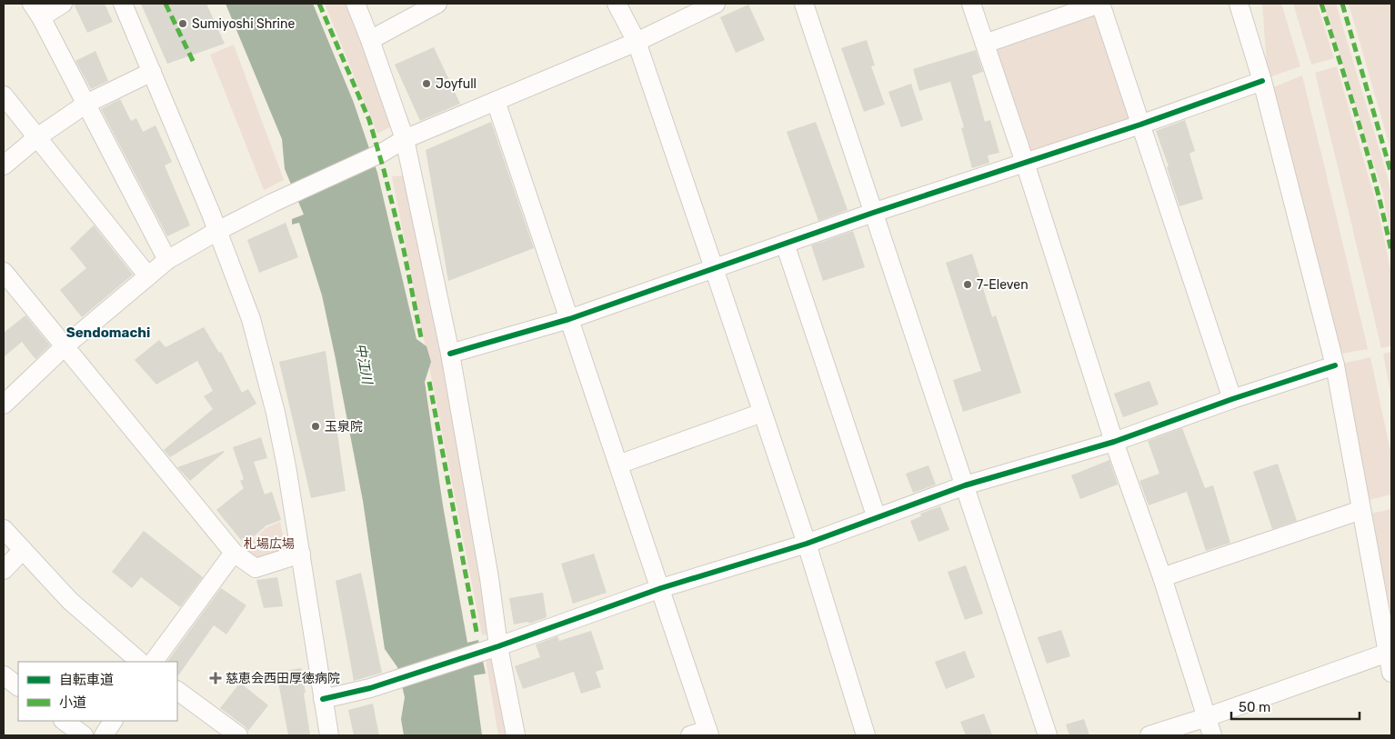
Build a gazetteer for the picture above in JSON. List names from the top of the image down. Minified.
{"districts":["Sendomachi"],"water":["中江川"],"parks":["札場広場"],"places":{"other":["Sumiyoshi Shrine","Joyfull","7-Eleven","玉泉院"],"health":["慈恵会西田厚徳病院"]},"legend":["自転車道","小道"],"scale_bar":"50 m"}
